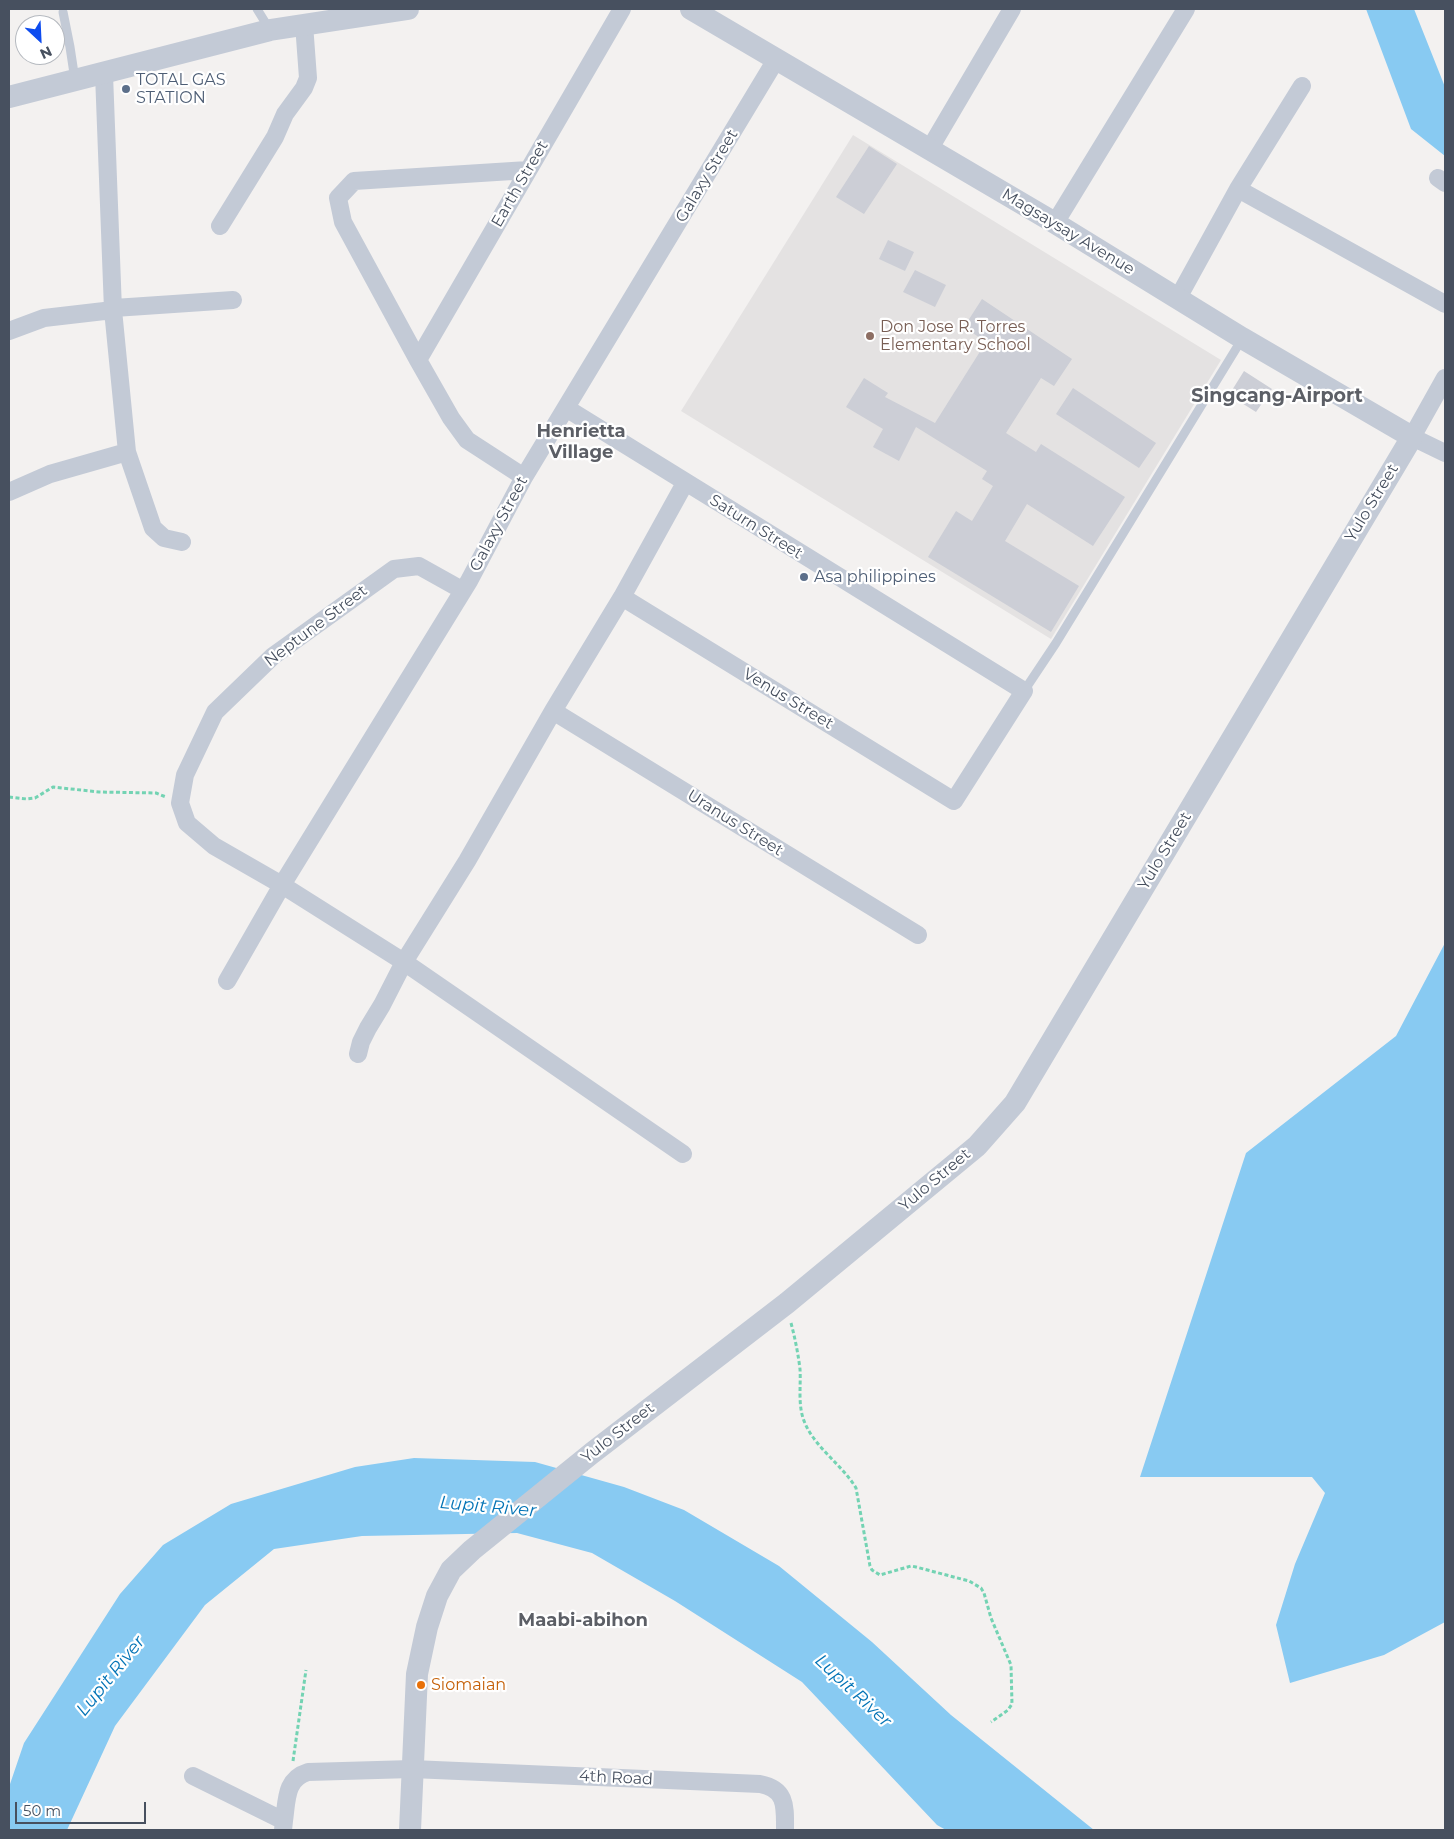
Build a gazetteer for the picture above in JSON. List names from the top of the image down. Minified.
{"streets":{"street":["Galaxy Street","Earth Street","Magsaysay Avenue","Yulo Street","Saturn Street","Neptune Street","Venus Street","Uranus Street","4th Road"]},"crossings":[["Galaxy Street","Magsaysay Avenue"],["Galaxy Street","Saturn Street"],["Galaxy Street","Neptune Street"],["Magsaysay Avenue","Yulo Street"],["Yulo Street","4th Road"],["Saturn Street","Venus Street"]],"districts":["Singcang-Airport","Henrietta Village","Maabi-abihon"],"water":["Lupit River"],"places":["TOTAL GAS STATION","Don Jose R. Torres Elementary School","Asa philippines","Siomaian"],"scale_bar":"50 m","north":"bottom right"}
